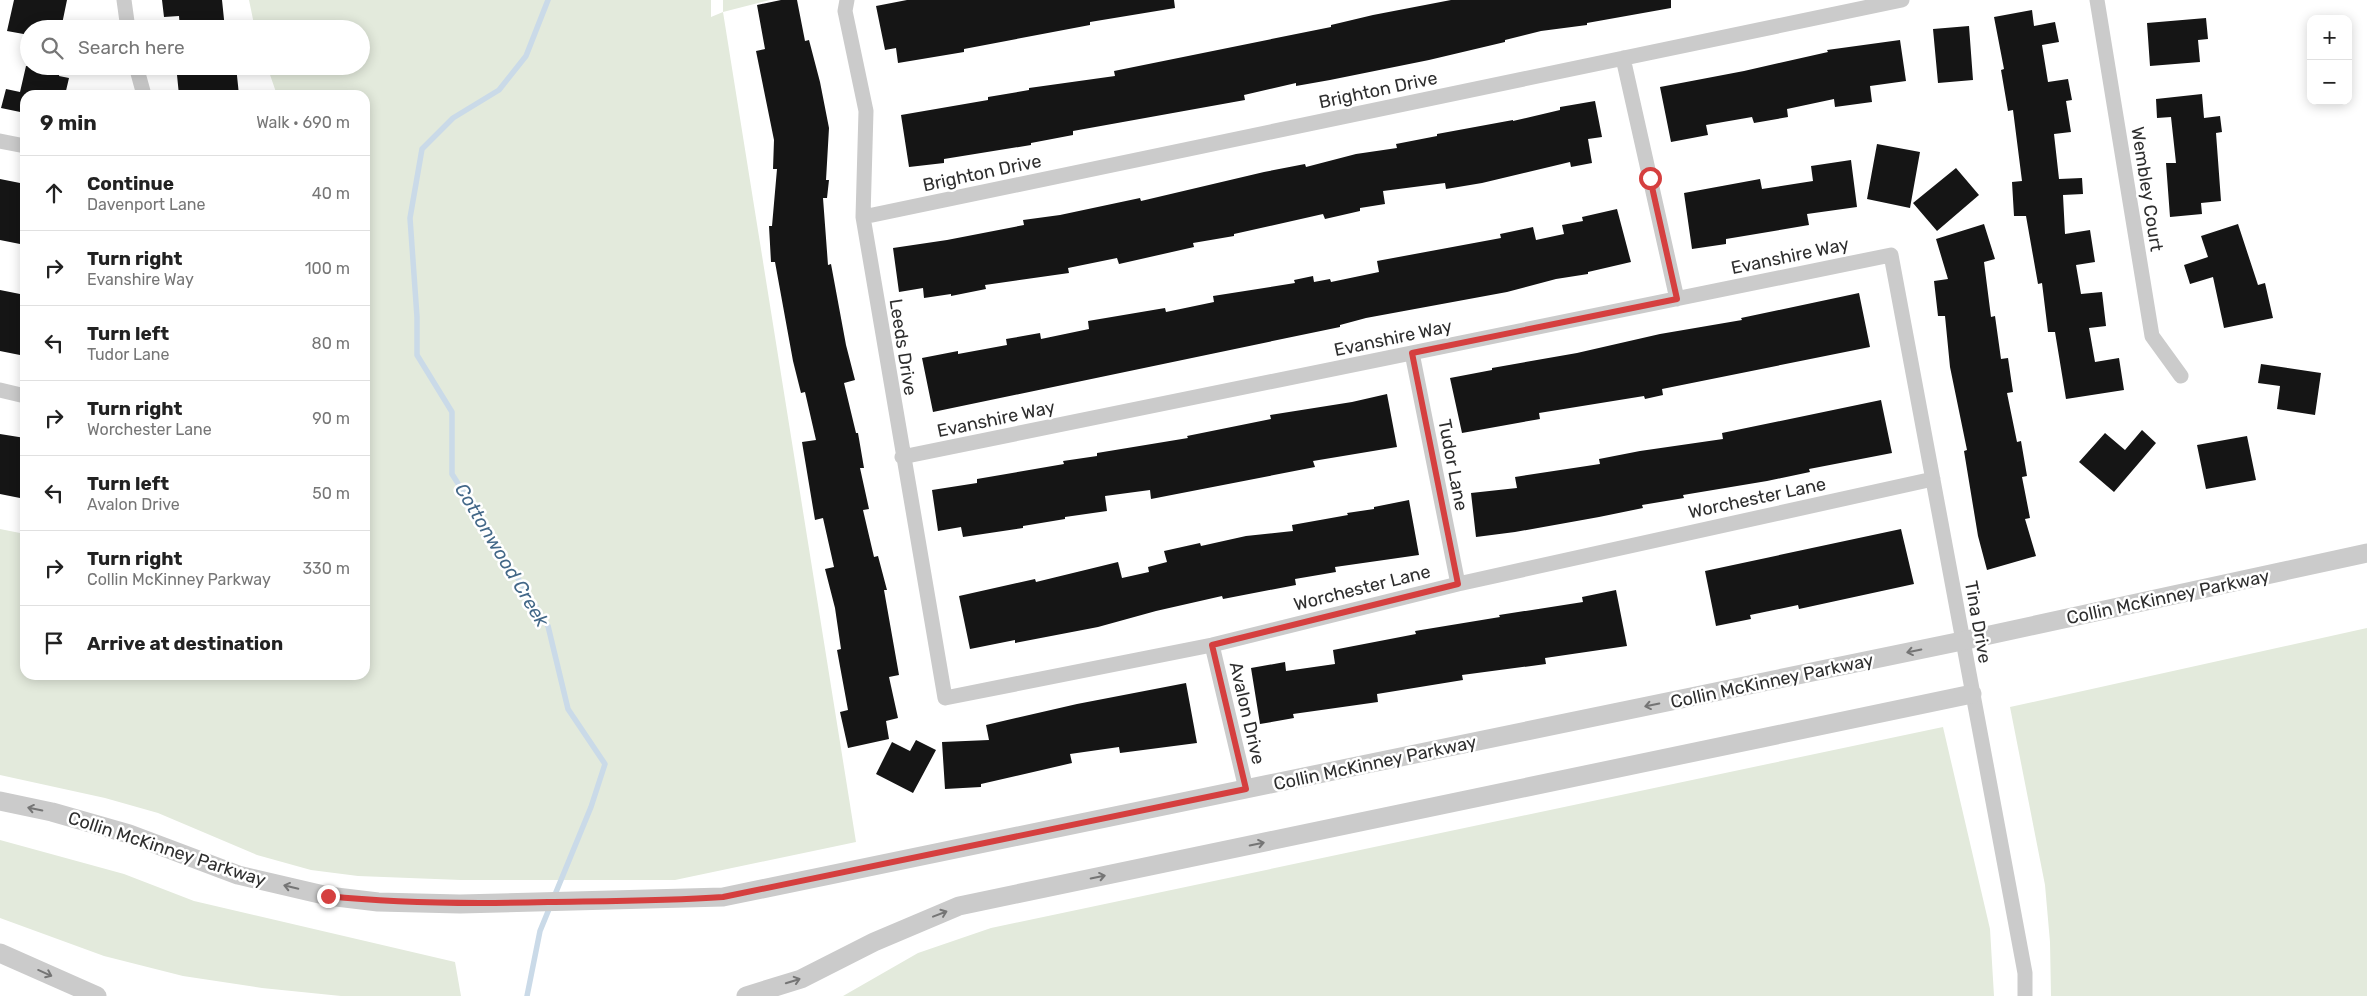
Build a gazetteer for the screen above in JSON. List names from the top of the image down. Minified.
{"streets":{"street":["Brighton Drive","Wembley Court","Evanshire Way","Leeds Drive","Tudor Lane","Worchester Lane","Collin McKinney Parkway","Tina Drive","Avalon Drive"]},"crossings":[["Brighton Drive","Leeds Drive"],["Evanshire Way","Leeds Drive"],["Evanshire Way","Tudor Lane"],["Evanshire Way","Tina Drive"],["Leeds Drive","Worchester Lane"],["Tudor Lane","Worchester Lane"],["Worchester Lane","Tina Drive"],["Worchester Lane","Avalon Drive"],["Collin McKinney Parkway","Tina Drive"],["Collin McKinney Parkway","Avalon Drive"]],"water":["Cottonwood Creek"],"page":{"map_buttons":["+","−"],"search":"Search here","heading":["9 min","Walk · 690 m"],"list":[["Continue","Davenport Lane","40 m"],["Turn right","Evanshire Way","100 m"],["Turn left","Tudor Lane","80 m"],["Turn right","Worchester Lane","90 m"],["Turn left","Avalon Drive","50 m"],["Turn right","Collin McKinney Parkway","330 m"],"Arrive at destination"]}}
